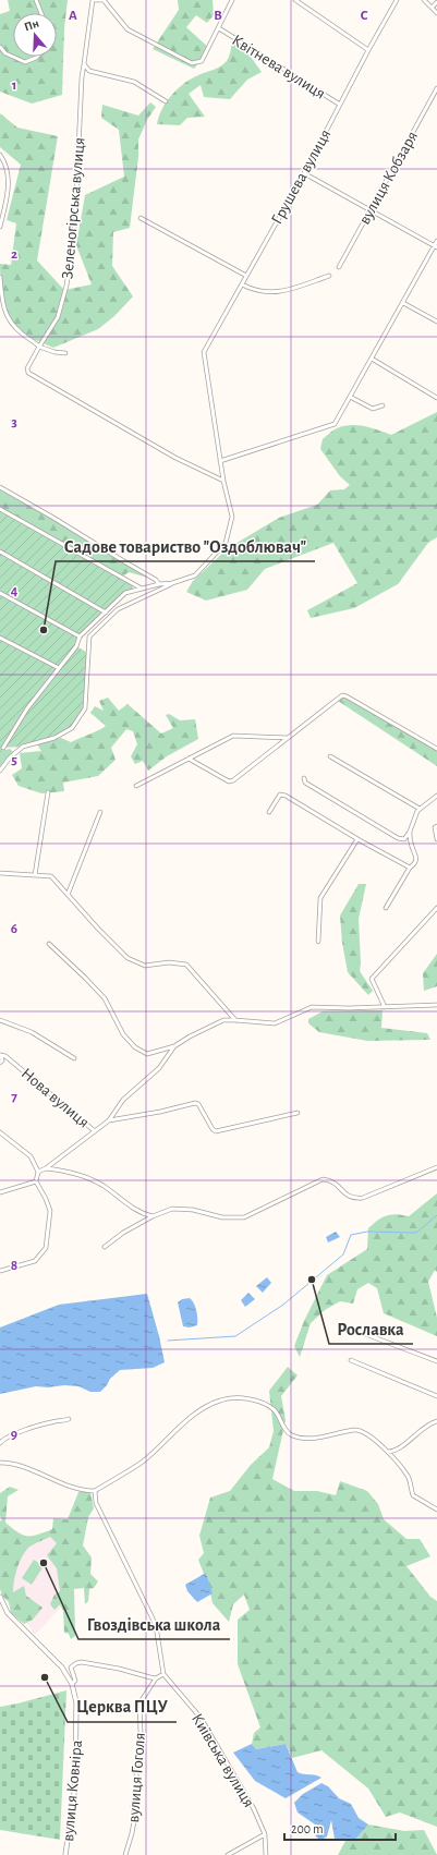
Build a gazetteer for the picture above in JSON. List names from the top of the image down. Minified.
{"streets":{"street":["Квітнева вулиця","Грушева вулиця","вулиця Кобзаря","Зеленогірська вулиця","Нова вулиця","Київська вулиця","вулиця Гоголя","вулиця Ковніра"]},"crossings":[["Квітнева вулиця","Грушева вулиця"]],"places":["Садове товариство \"Оздоблювач\"","Рославка","Гвоздівська школа","Церква ПЦУ"],"scale_bar":"200 m","north":"top","grid":{"columns":["A","B","C"],"rows":["1","2","3","4","5","6","7","8","9"]}}
